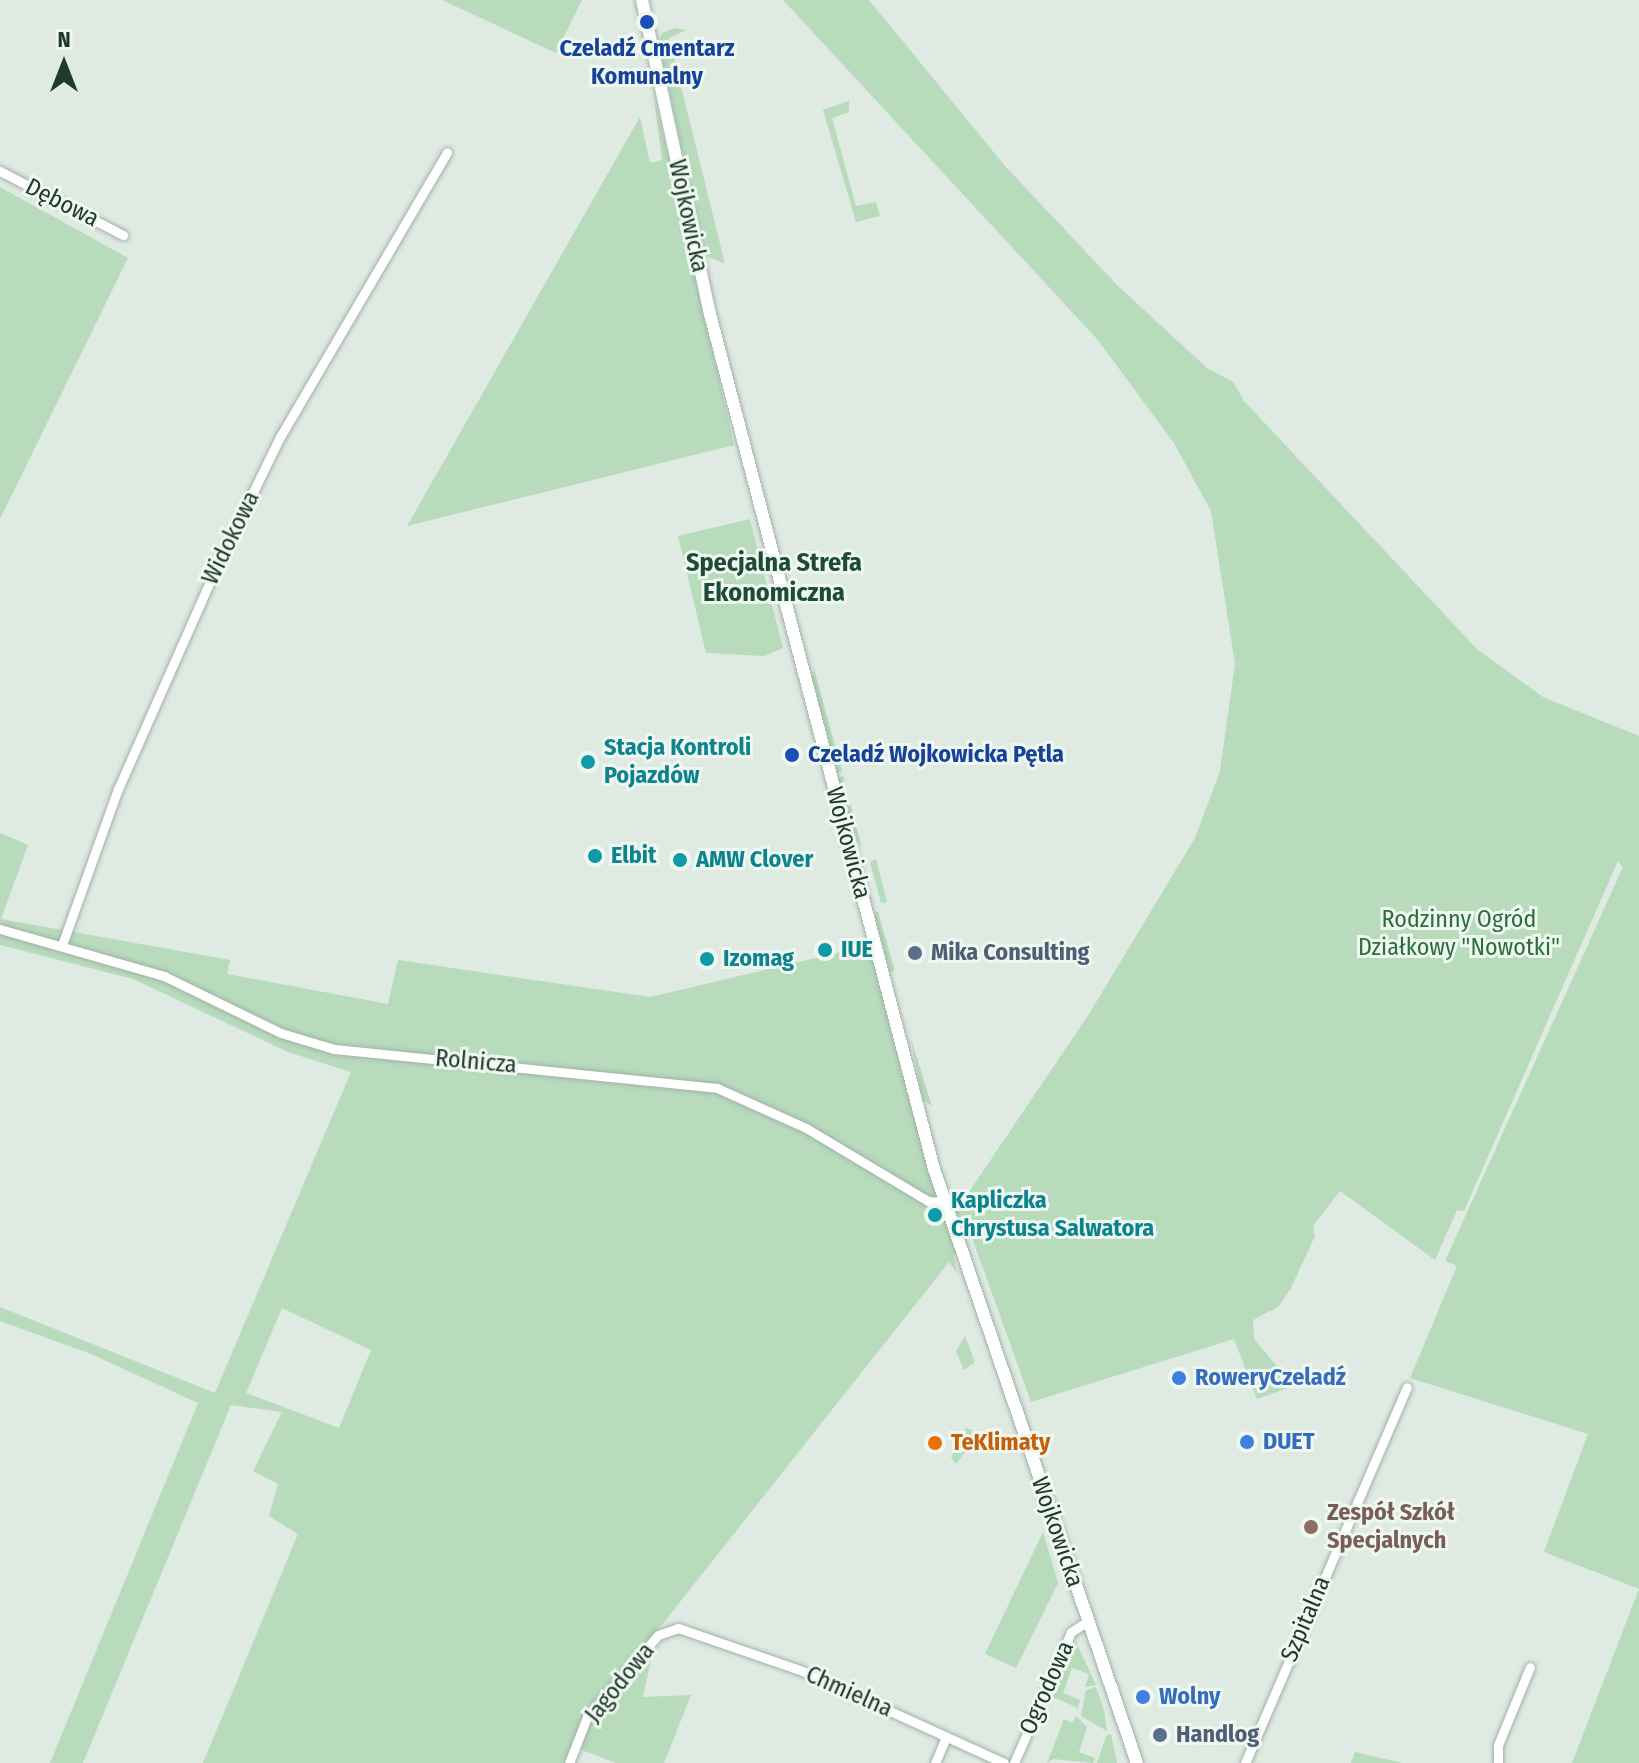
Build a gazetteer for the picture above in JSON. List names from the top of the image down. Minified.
{"streets":{"street":["Dębowa","Wojkowicka","Widokowa","Rolnicza","Szpitalna","Jagodowa","Ogrodowa","Chmielna"]},"crossings":[["Wojkowicka","Rolnicza"],["Wojkowicka","Ogrodowa"],["Widokowa","Rolnicza"],["Jagodowa","Chmielna"]],"districts":["Specjalna Strefa Ekonomiczna"],"parks":["Rodzinny Ogród Działkowy \"Nowotki\""],"places":["Czeladź Cmentarz Komunalny","Czeladź Wojkowicka Pętla","Stacja Kontroli Pojazdów","Elbit","AMW Clover","IUE","Mika Consulting","Izomag","Kapliczka Chrystusa Salwatora","RoweryCzeladź","DUET","TeKlimaty","Zespół Szkół Specjalnych","Wolny","Handlog"],"north":"top"}
